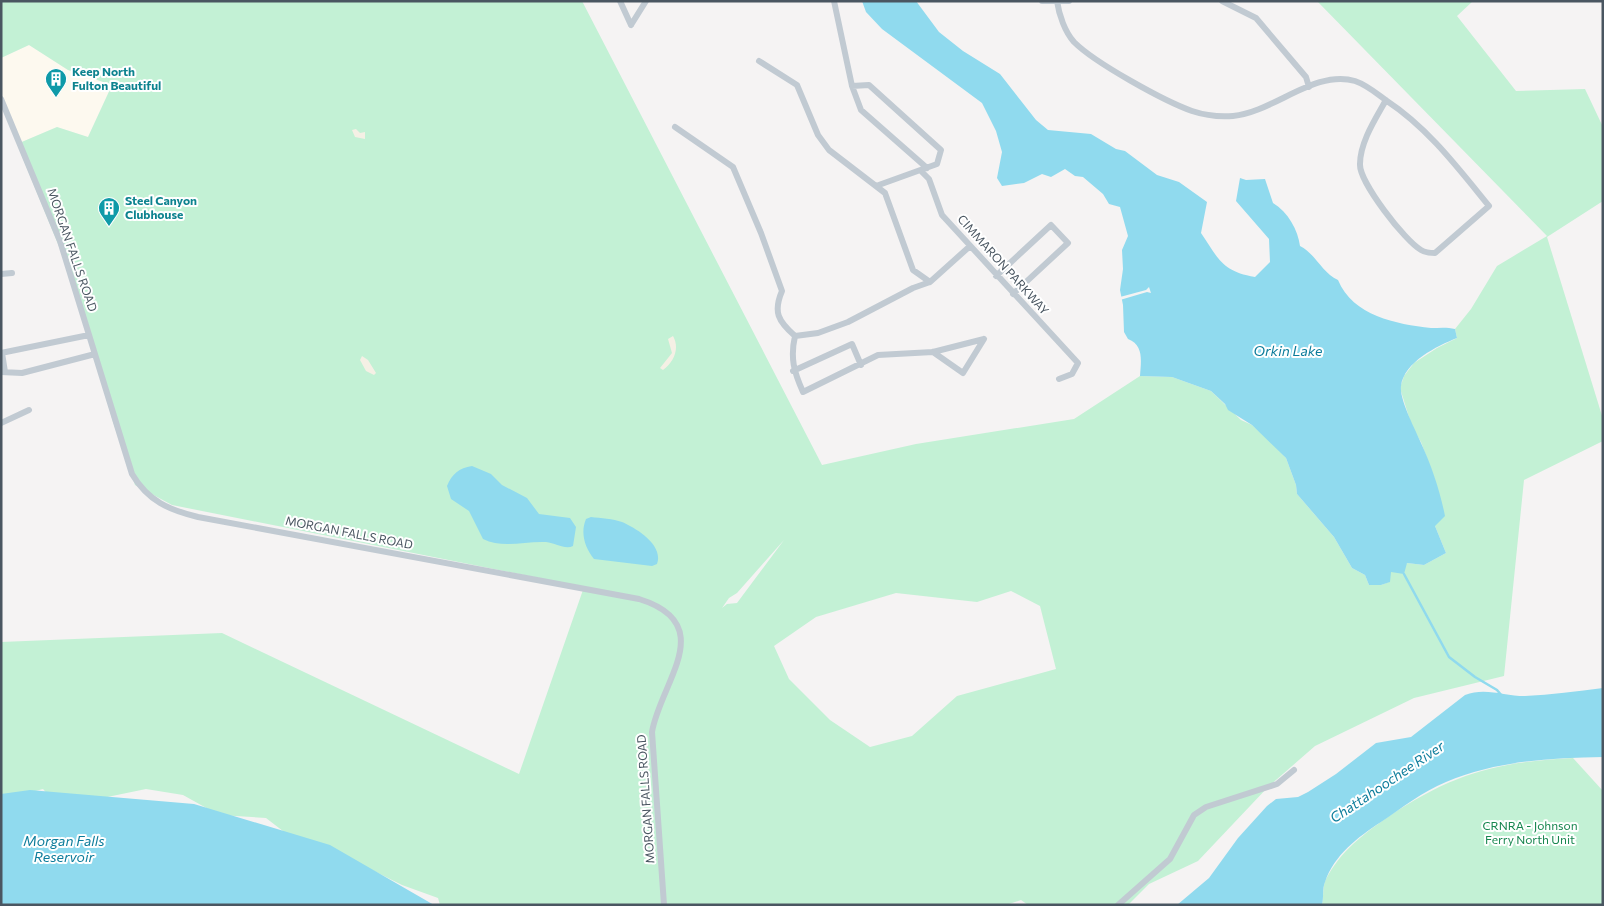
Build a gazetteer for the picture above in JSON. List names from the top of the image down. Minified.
{"streets":{"street":["MORGAN FALLS ROAD","CIMMARON PARKWAY"]},"water":["Orkin Lake","Chattahoochee River","Morgan Falls Reservoir"],"parks":["CRNRA - Johnson Ferry North Unit"],"places":{"building":["Keep North Fulton Beautiful","Steel Canyon Clubhouse"]}}
